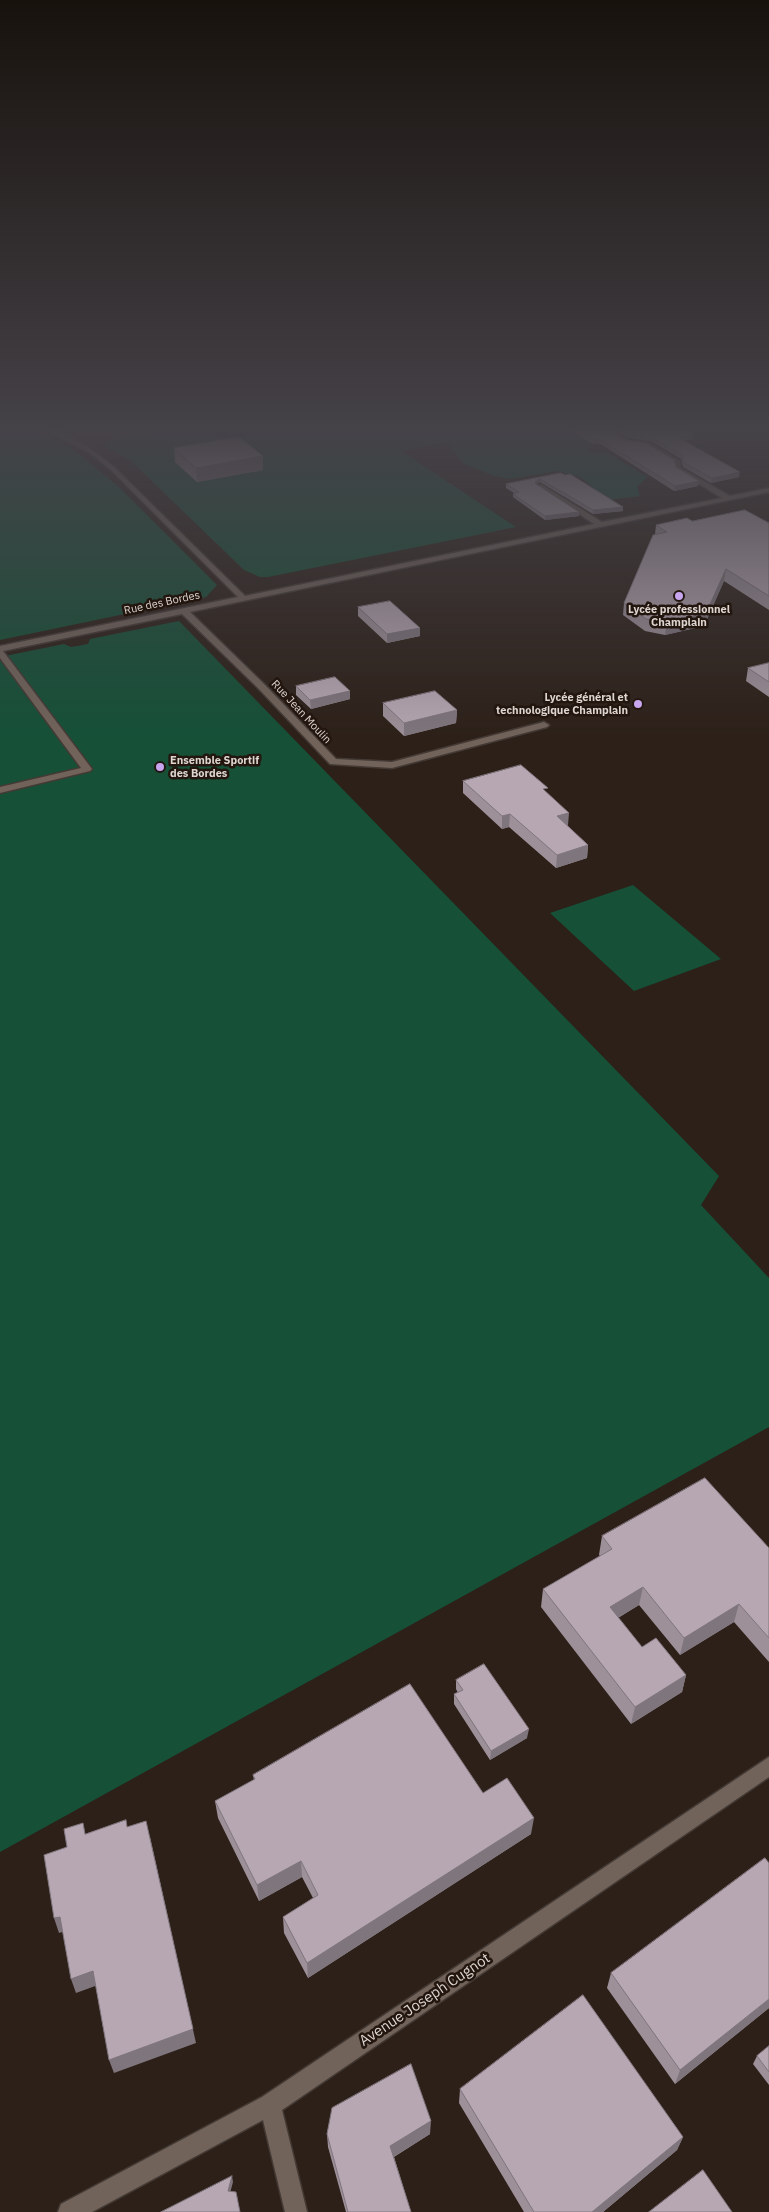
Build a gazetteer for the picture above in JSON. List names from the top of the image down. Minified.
{"streets":{"street":["Rue des Bordes","Rue Jean Moulin","Avenue Joseph Cugnot"]},"crossings":[["Rue des Bordes","Rue Jean Moulin"]],"places":["Lycée professionnel Champlain","Lycée général et technologique Champlain","Ensemble Sportif des Bordes"]}
